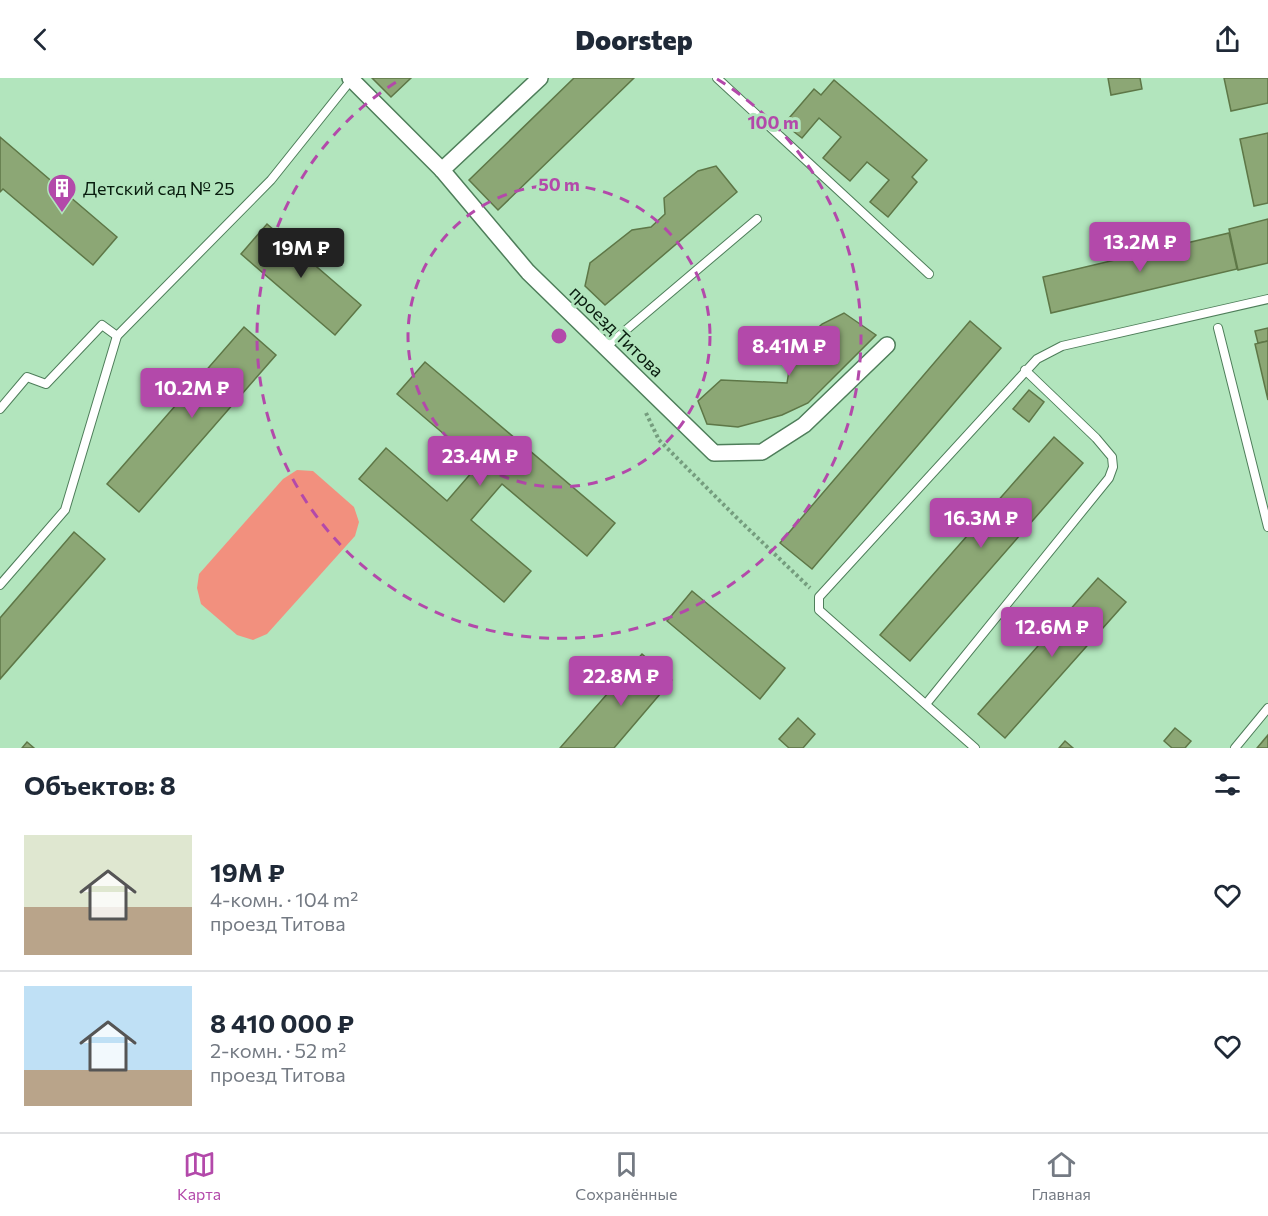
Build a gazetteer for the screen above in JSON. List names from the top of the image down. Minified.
{"streets":{"street":["проезд Титова"]},"places":{"building":["Детский сад № 25"]},"page":{"header":"Doorstep","price":["13.2M ₽","19M ₽","8.41M ₽","10.2M ₽","23.4M ₽","16.3M ₽","12.6M ₽","22.8M ₽"],"heading":"Объектов: 8","list":[{"name":"19M ₽","note":"4-комн. · 104 m² · проезд Титова"},{"name":"8 410 000 ₽","note":"2-комн. · 52 m² · проезд Титова"}],"tabs":["Карта","Сохранённые","Главная"]},"rings":["100 m","50 m"]}
